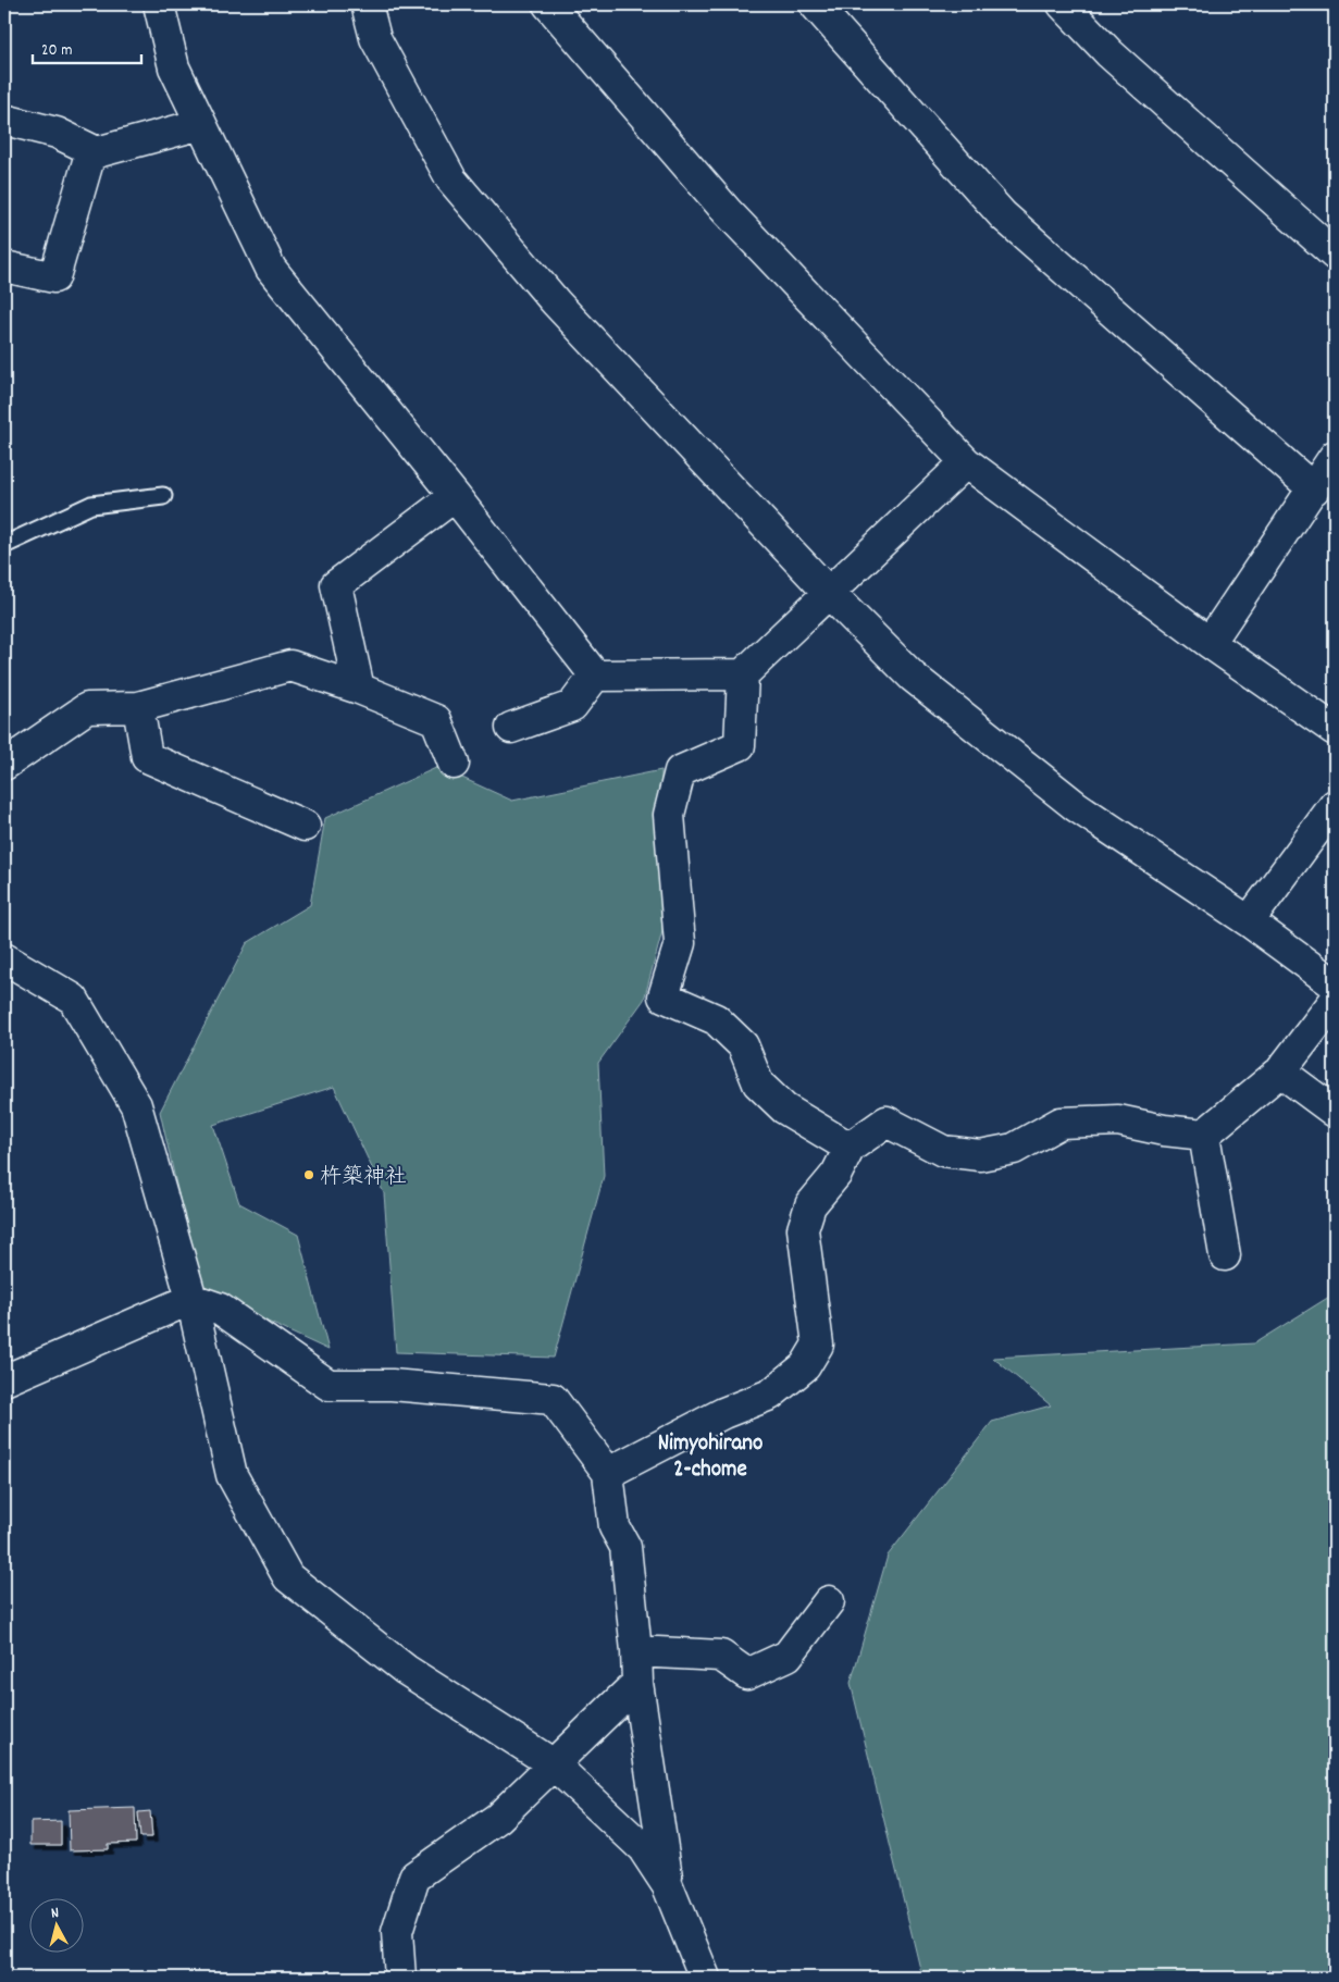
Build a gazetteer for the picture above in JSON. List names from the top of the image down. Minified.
{"districts":["Nimyohirano 2-chome"],"places":["杵築神社"],"scale_bar":"20 m","north":"top"}
